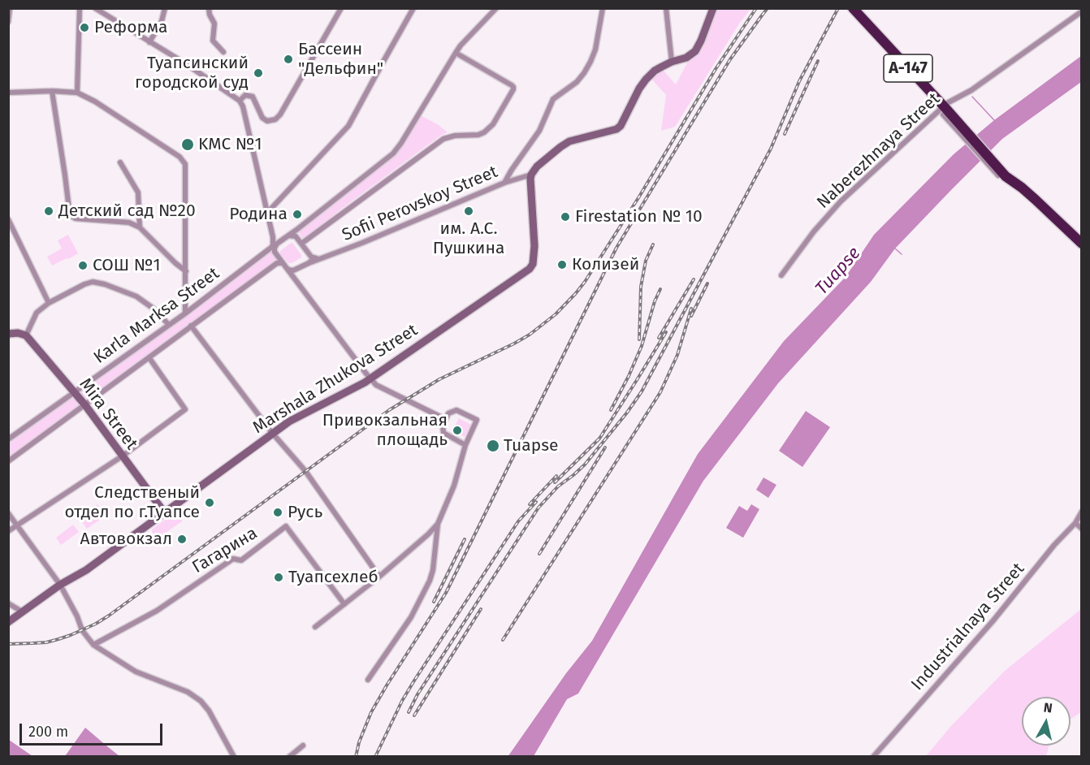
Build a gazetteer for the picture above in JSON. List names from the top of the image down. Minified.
{"streets":{"highway":["А-147"],"main road":["Marshala Zhukova Street","Mira Street"],"street":["Naberezhnaya Street","Sofii Perovskoy Street","Karla Marksa Street","Гагарина","Industrialnaya Street"]},"crossings":[["А-147","Naberezhnaya Street"],["Sofii Perovskoy Street","Marshala Zhukova Street"],["Karla Marksa Street","Mira Street"],["Marshala Zhukova Street","Mira Street"]],"water":["Tuapse"],"places":["Реформа","Бассеин \"Дельфин\"","Туапсинский городской суд","KMC №1","Детский сад №20","им. А.С. Пушкина","Родина","Firestation № 10","Колизей","СОШ №1","Привокзальная площадь","Tuapse","Следственый отдел по г.Туапсе","Русь","Автовокзал","Туапсехлеб"],"scale_bar":"200 m","north":"top"}
